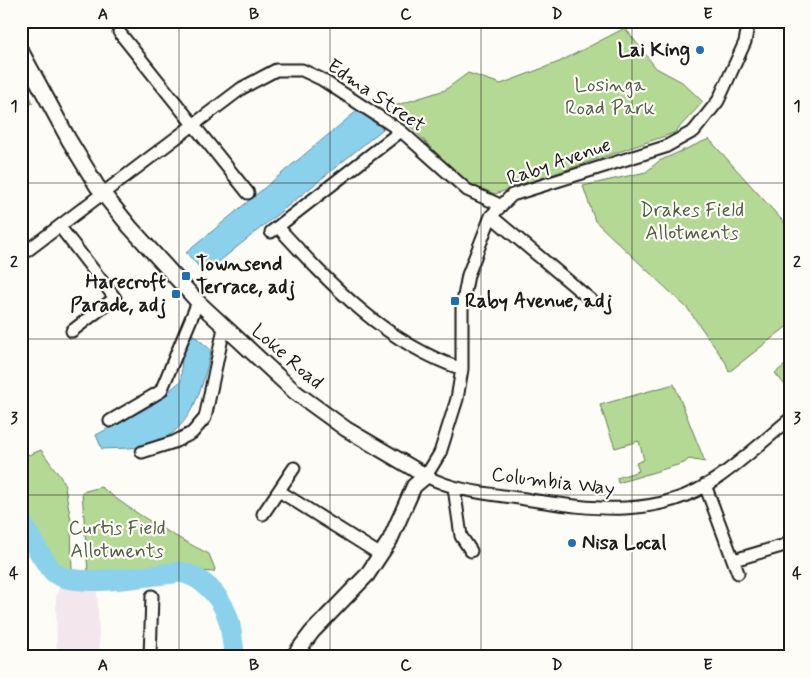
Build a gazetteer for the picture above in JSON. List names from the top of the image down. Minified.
{"streets":{"street":["Edma Street","Raby Avenue","Loke Road","Columbia Way"]},"crossings":[["Edma Street","Raby Avenue"],["Edma Street","Loke Road"],["Raby Avenue","Loke Road"],["Raby Avenue","Columbia Way"],["Loke Road","Columbia Way"]],"parks":["Losinga Road Park","Drakes Field Allotments","Curtis Field Allotments"],"places":{"other":["Lai King","Nisa Local"],"transit":["Townsend Terrace, adj","Harecroft Parade, adj","Raby Avenue, adj"]},"grid":{"columns":["A","B","C","D","E"],"rows":["1","2","3","4"]}}
